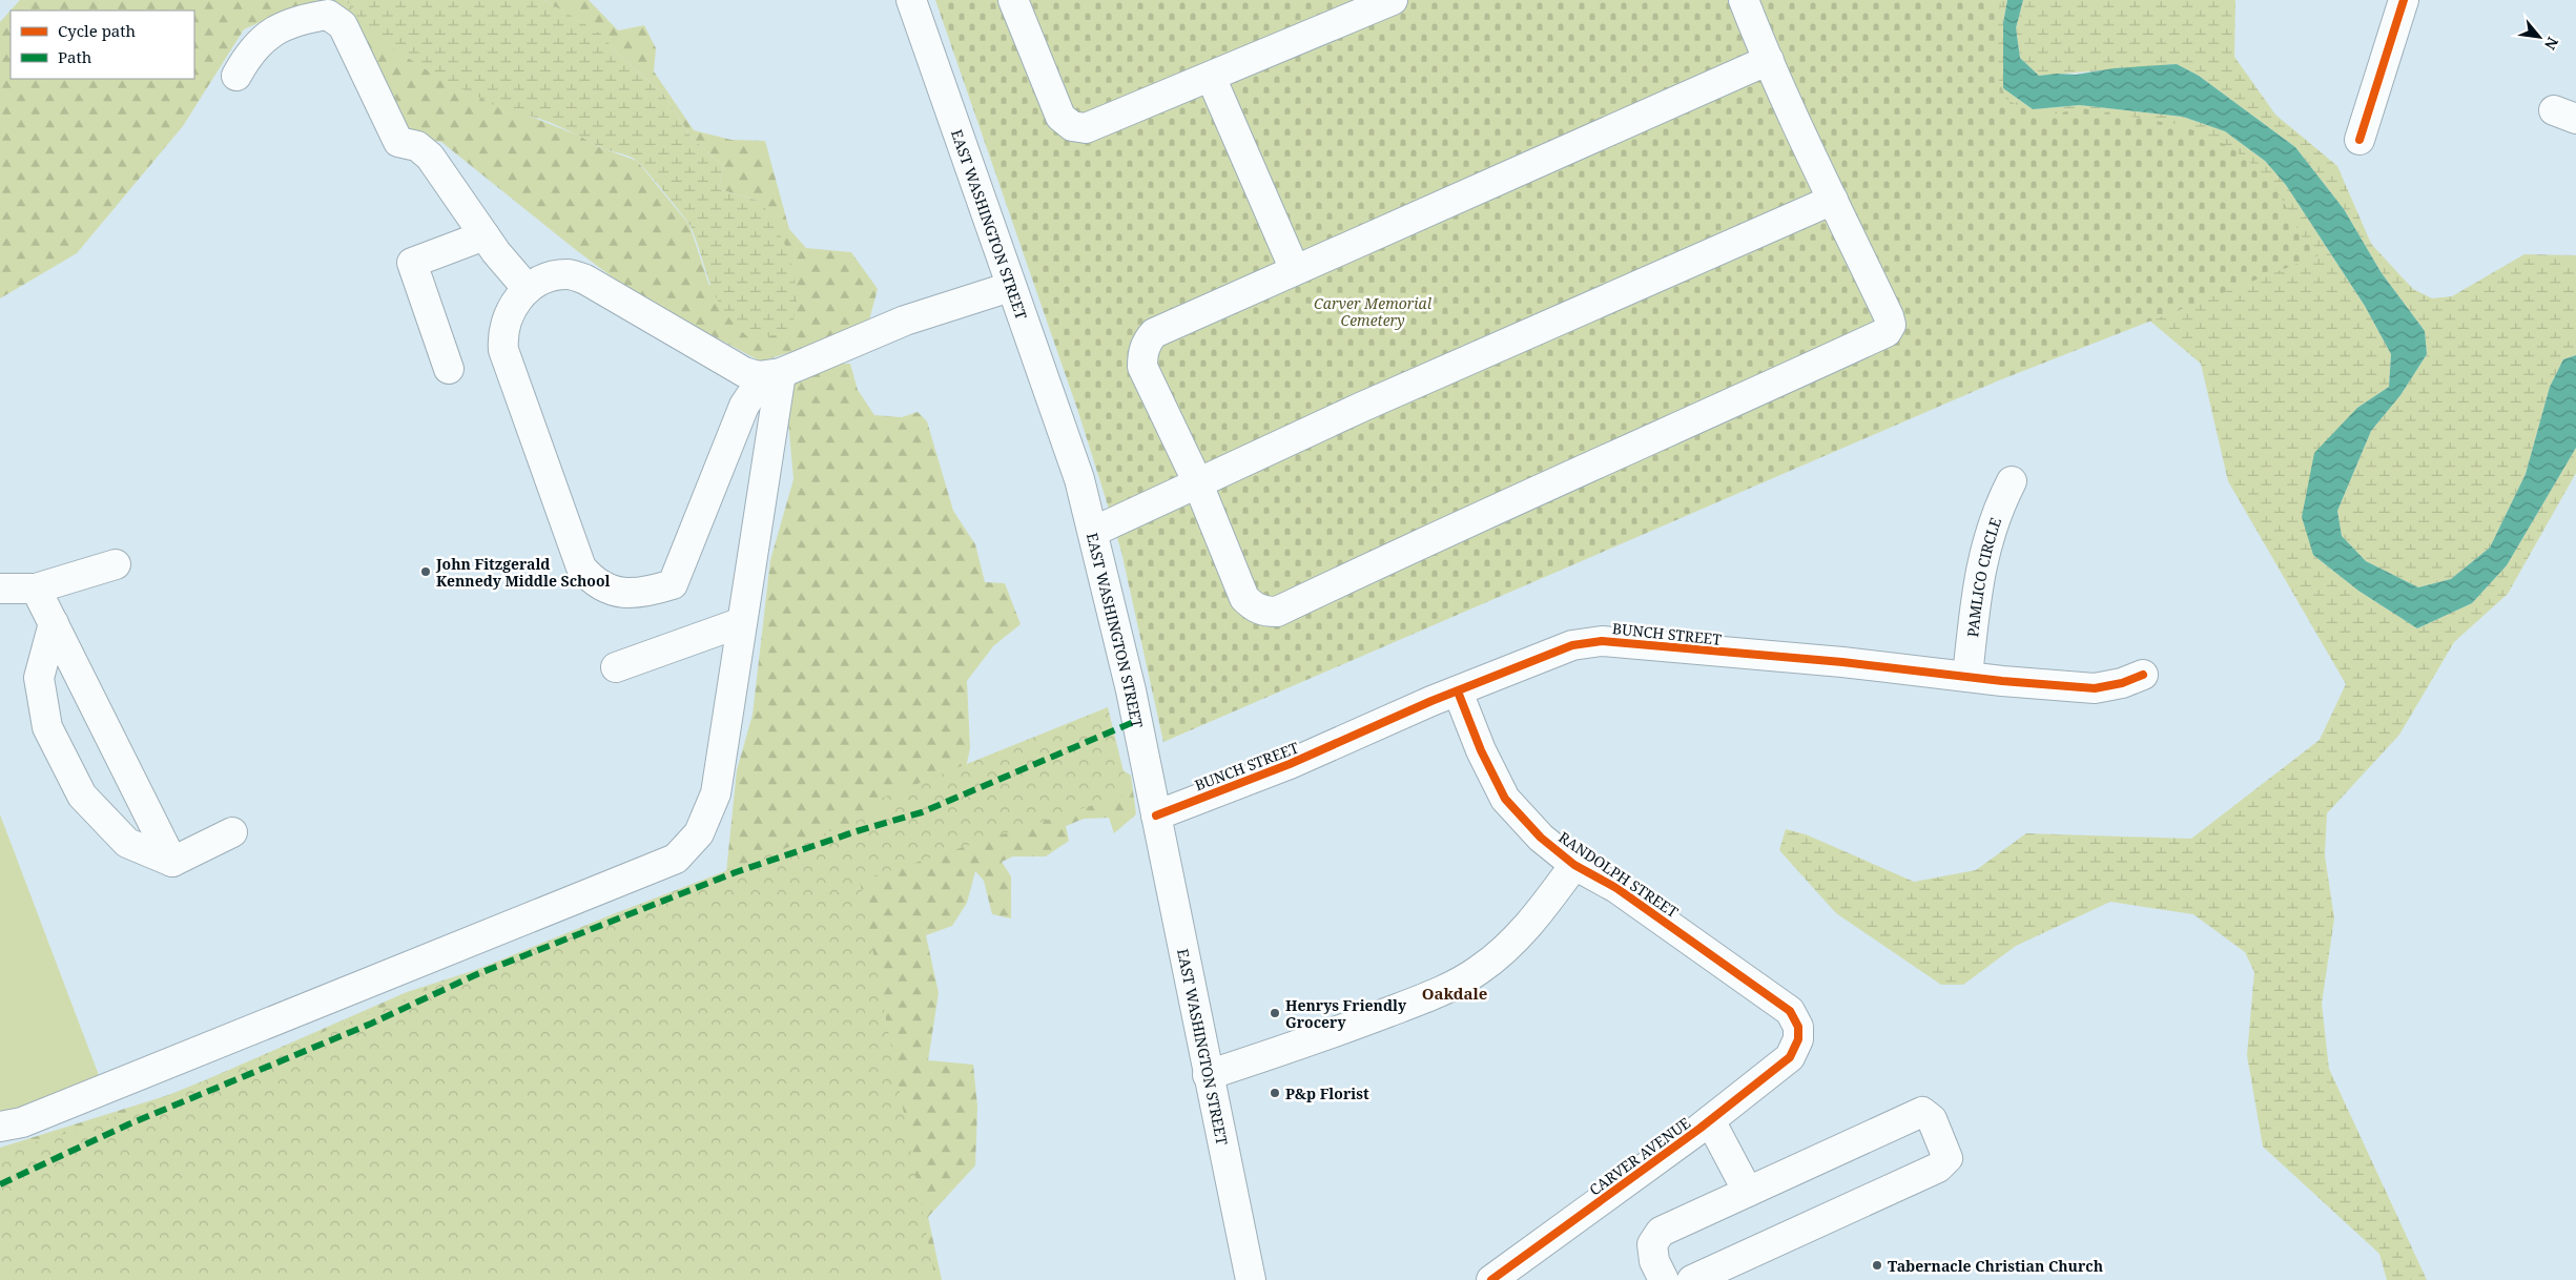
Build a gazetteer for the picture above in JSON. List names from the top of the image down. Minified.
{"streets":{"street":["EAST WASHINGTON STREET","PAMLICO CIRCLE","BUNCH STREET","RANDOLPH STREET","CARVER AVENUE"]},"crossings":[["EAST WASHINGTON STREET","BUNCH STREET"],["PAMLICO CIRCLE","BUNCH STREET"],["BUNCH STREET","RANDOLPH STREET"],["RANDOLPH STREET","CARVER AVENUE"]],"districts":["Oakdale"],"parks":["Carver Memorial Cemetery"],"places":["John Fitzgerald Kennedy Middle School","Henrys Friendly Grocery","P&p Florist","Tabernacle Christian Church"],"legend":["Cycle path","Path"],"north":"bottom right"}
